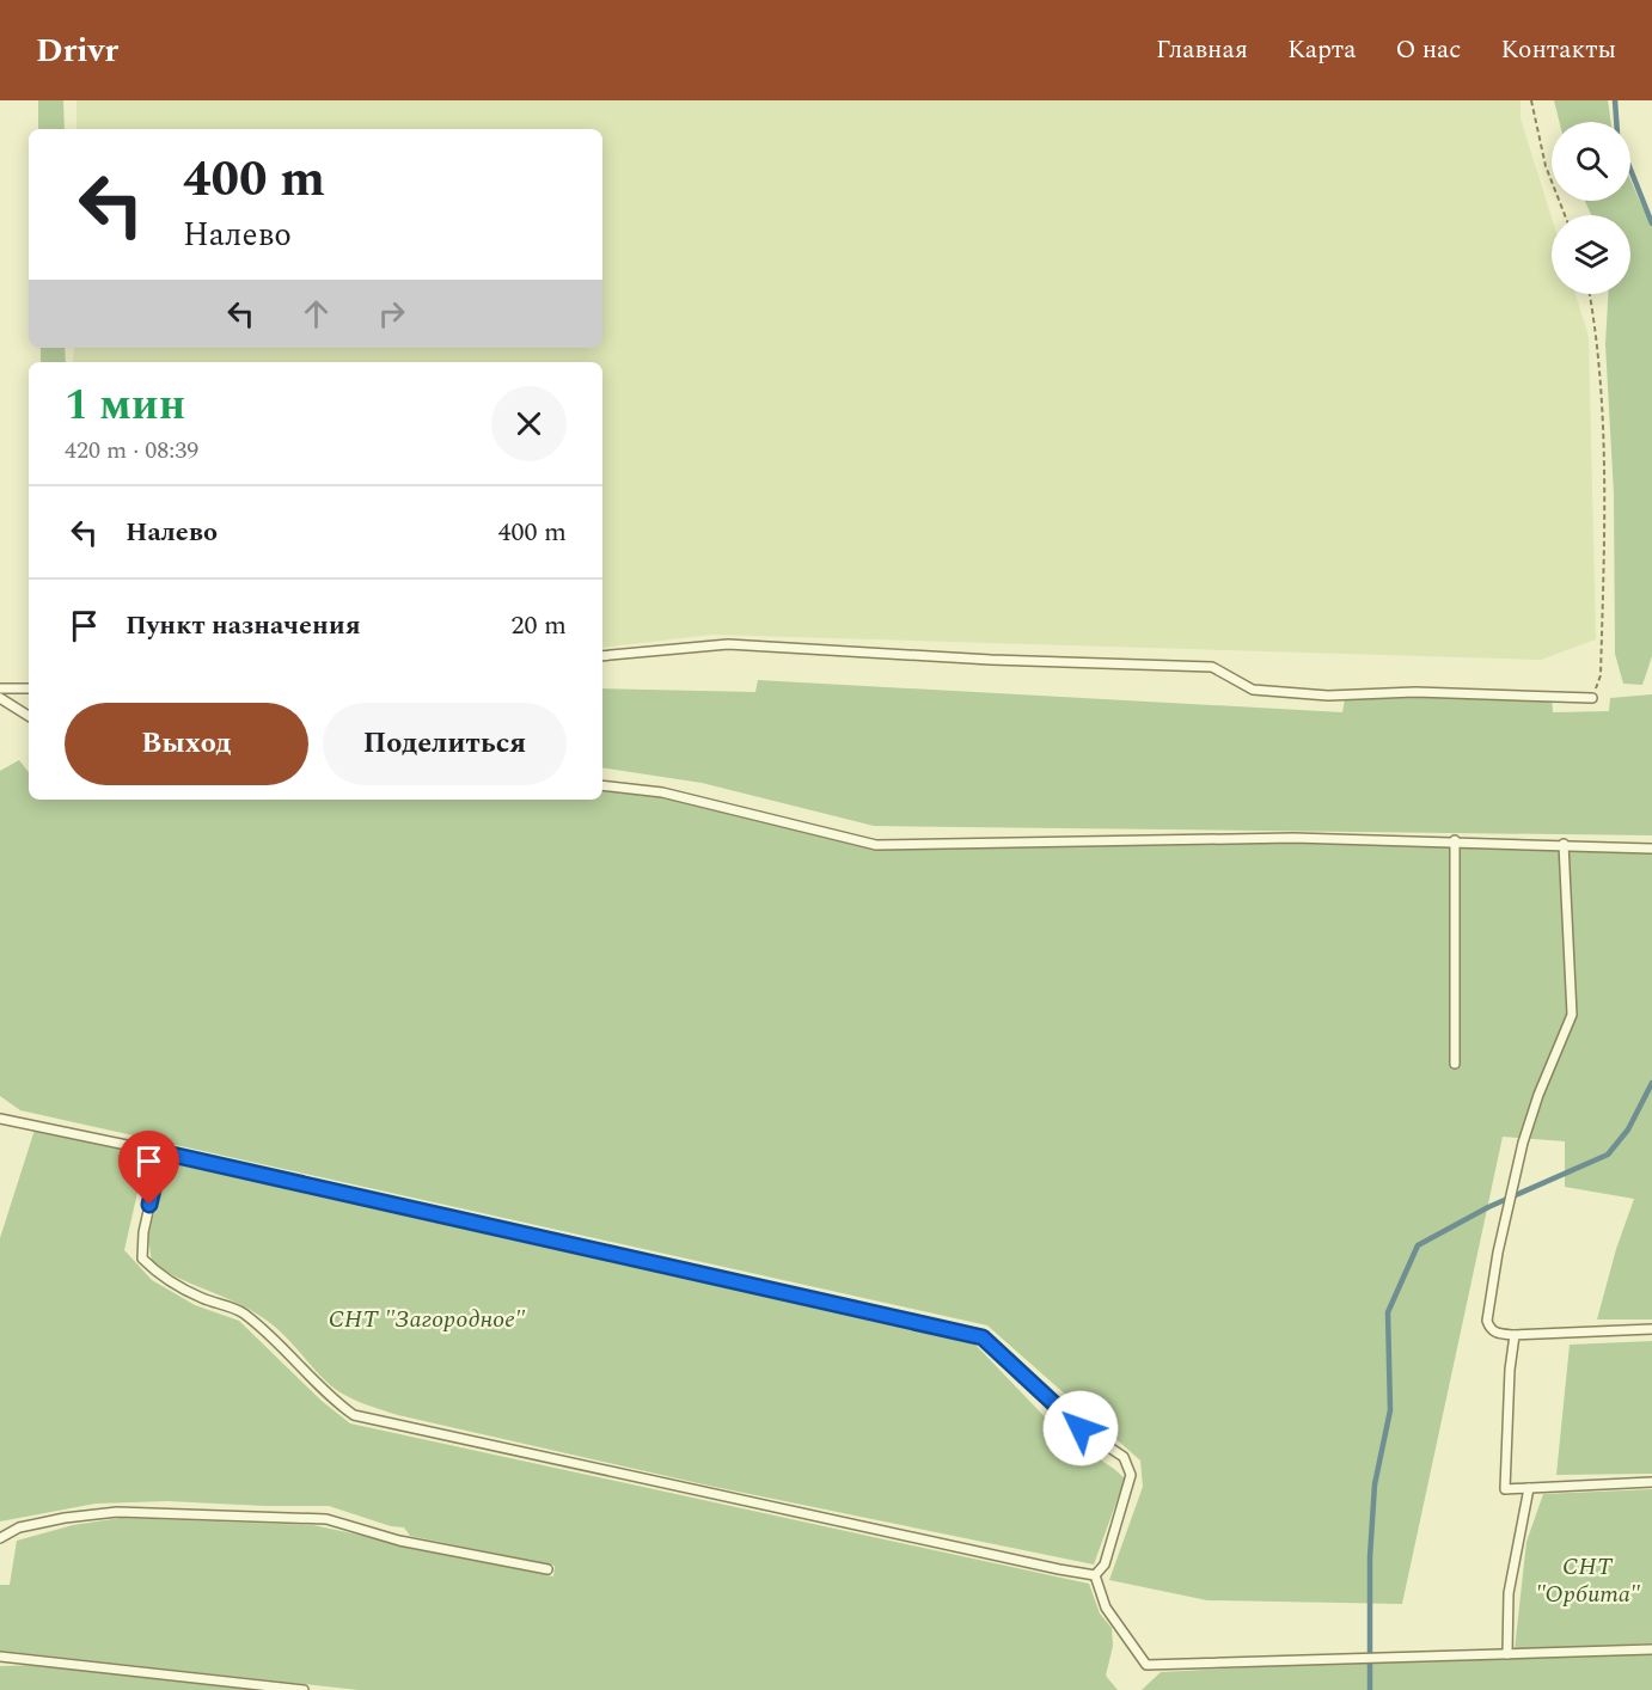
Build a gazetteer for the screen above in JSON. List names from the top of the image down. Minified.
{"parks":["СНТ \"Загородное\"","CНТ \"Орбита\""],"page":{"header":"Drivr","nav":["Главная","Карта","О нас","Контакты"],"turn":["400 m","Налево"],"heading":["1 мин","420 m · 08:39"],"list":[{"name":"Налево","value":"400 m"},{"name":"Пункт назначения","value":"20 m"}],"buttons":["Выход","Поделиться"]}}
